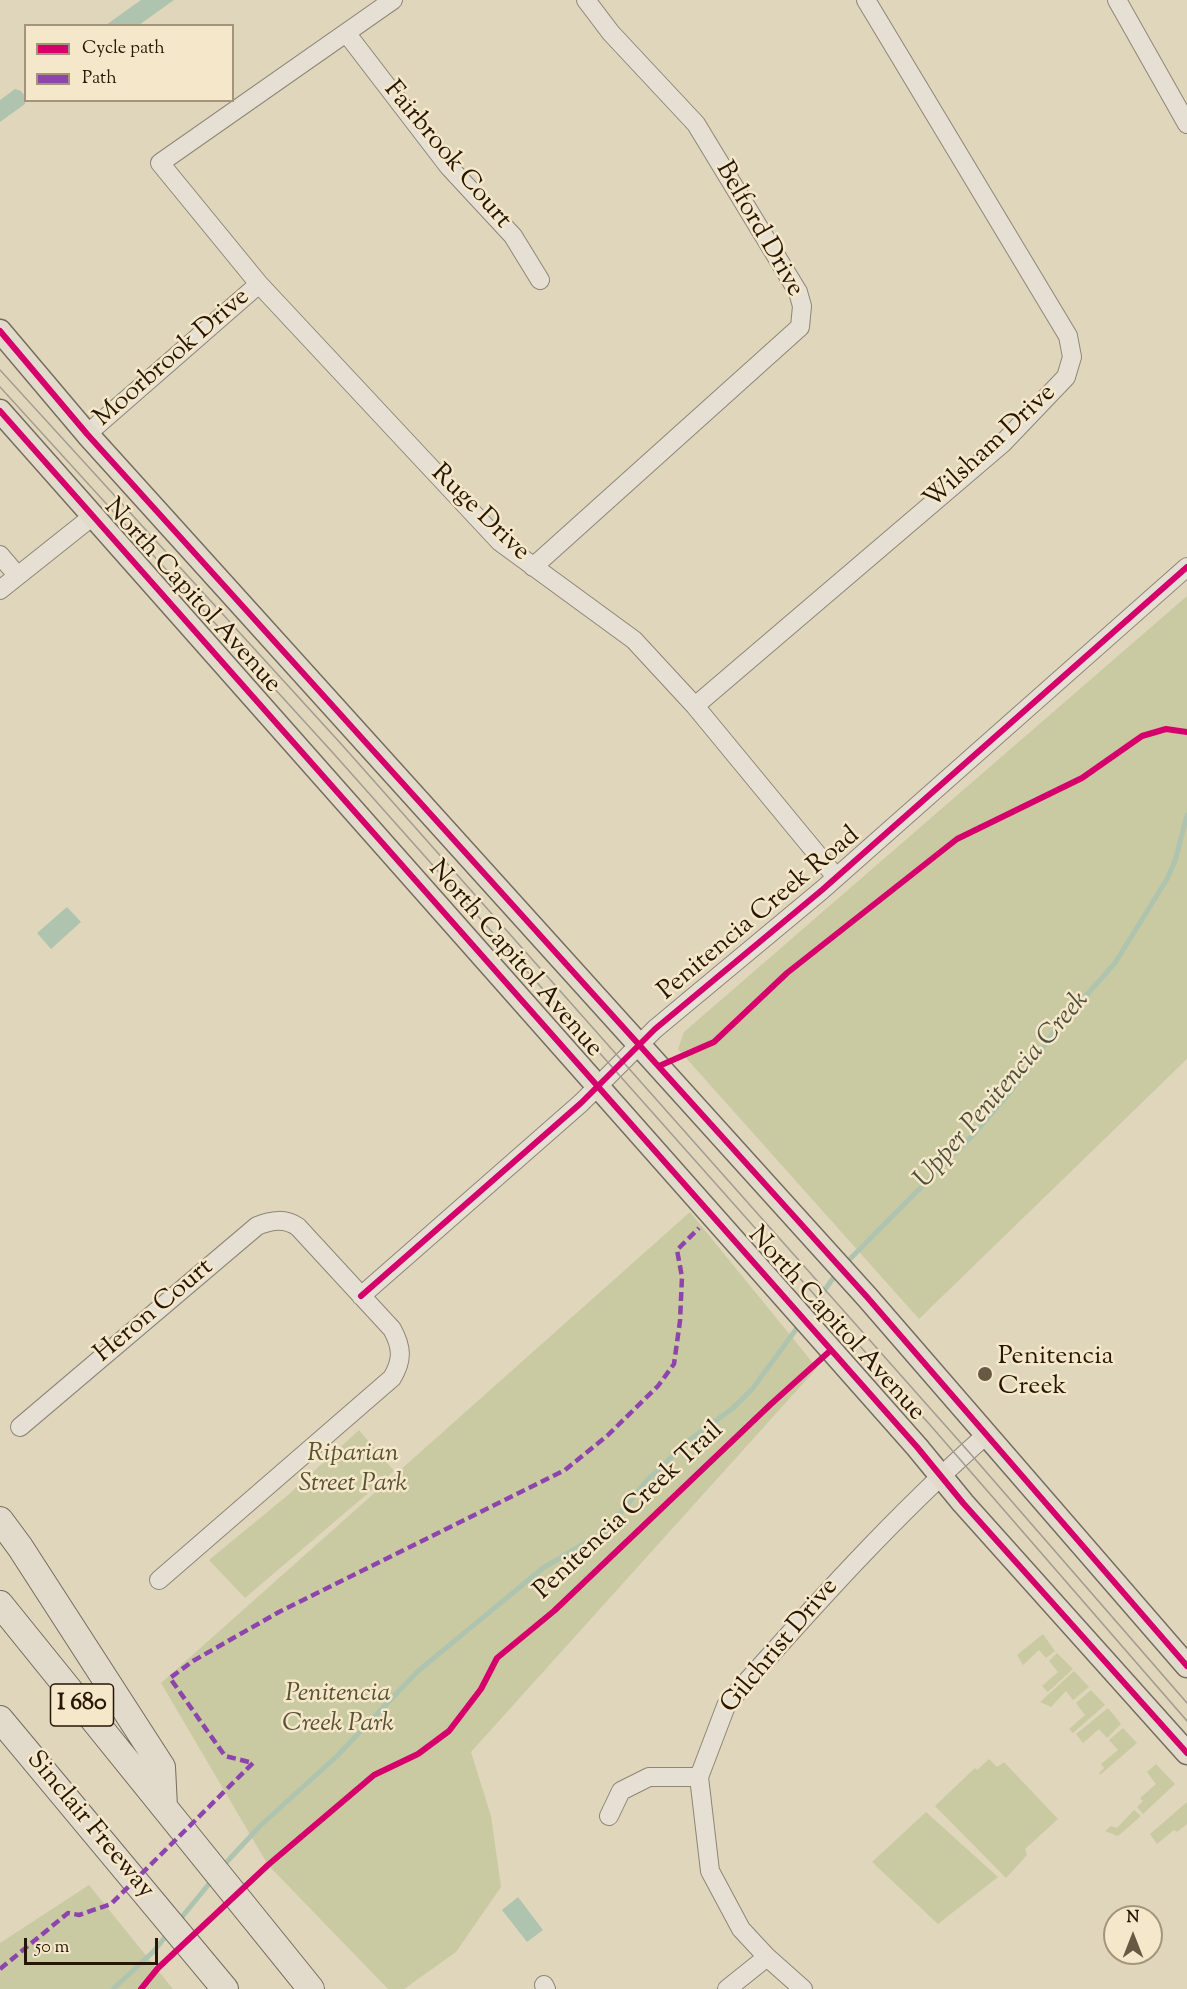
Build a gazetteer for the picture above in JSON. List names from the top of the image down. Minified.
{"streets":{"highway":["I 680","Sinclair Freeway"],"main road":["North Capitol Avenue"],"street":["Fairbrook Court","Belford Drive","Moorbrook Drive","Wilsham Drive","Ruge Drive","Penitencia Creek Road","Heron Court","Gilchrist Drive"],"cycle path":["Penitencia Creek Trail"]},"crossings":[["Fairbrook Court","Ruge Drive"],["Belford Drive","Ruge Drive"],["Moorbrook Drive","Ruge Drive"],["Moorbrook Drive","North Capitol Avenue"],["Wilsham Drive","Ruge Drive"],["Ruge Drive","Penitencia Creek Road"],["North Capitol Avenue","Penitencia Creek Road"],["North Capitol Avenue","Gilchrist Drive"],["Penitencia Creek Road","Heron Court"]],"water":["Upper Penitencia Creek"],"parks":["Riparian Street Park","Penitencia Creek Park"],"places":["Penitencia Creek"],"legend":["Cycle path","Path"],"scale_bar":"50 m","north":"top"}
